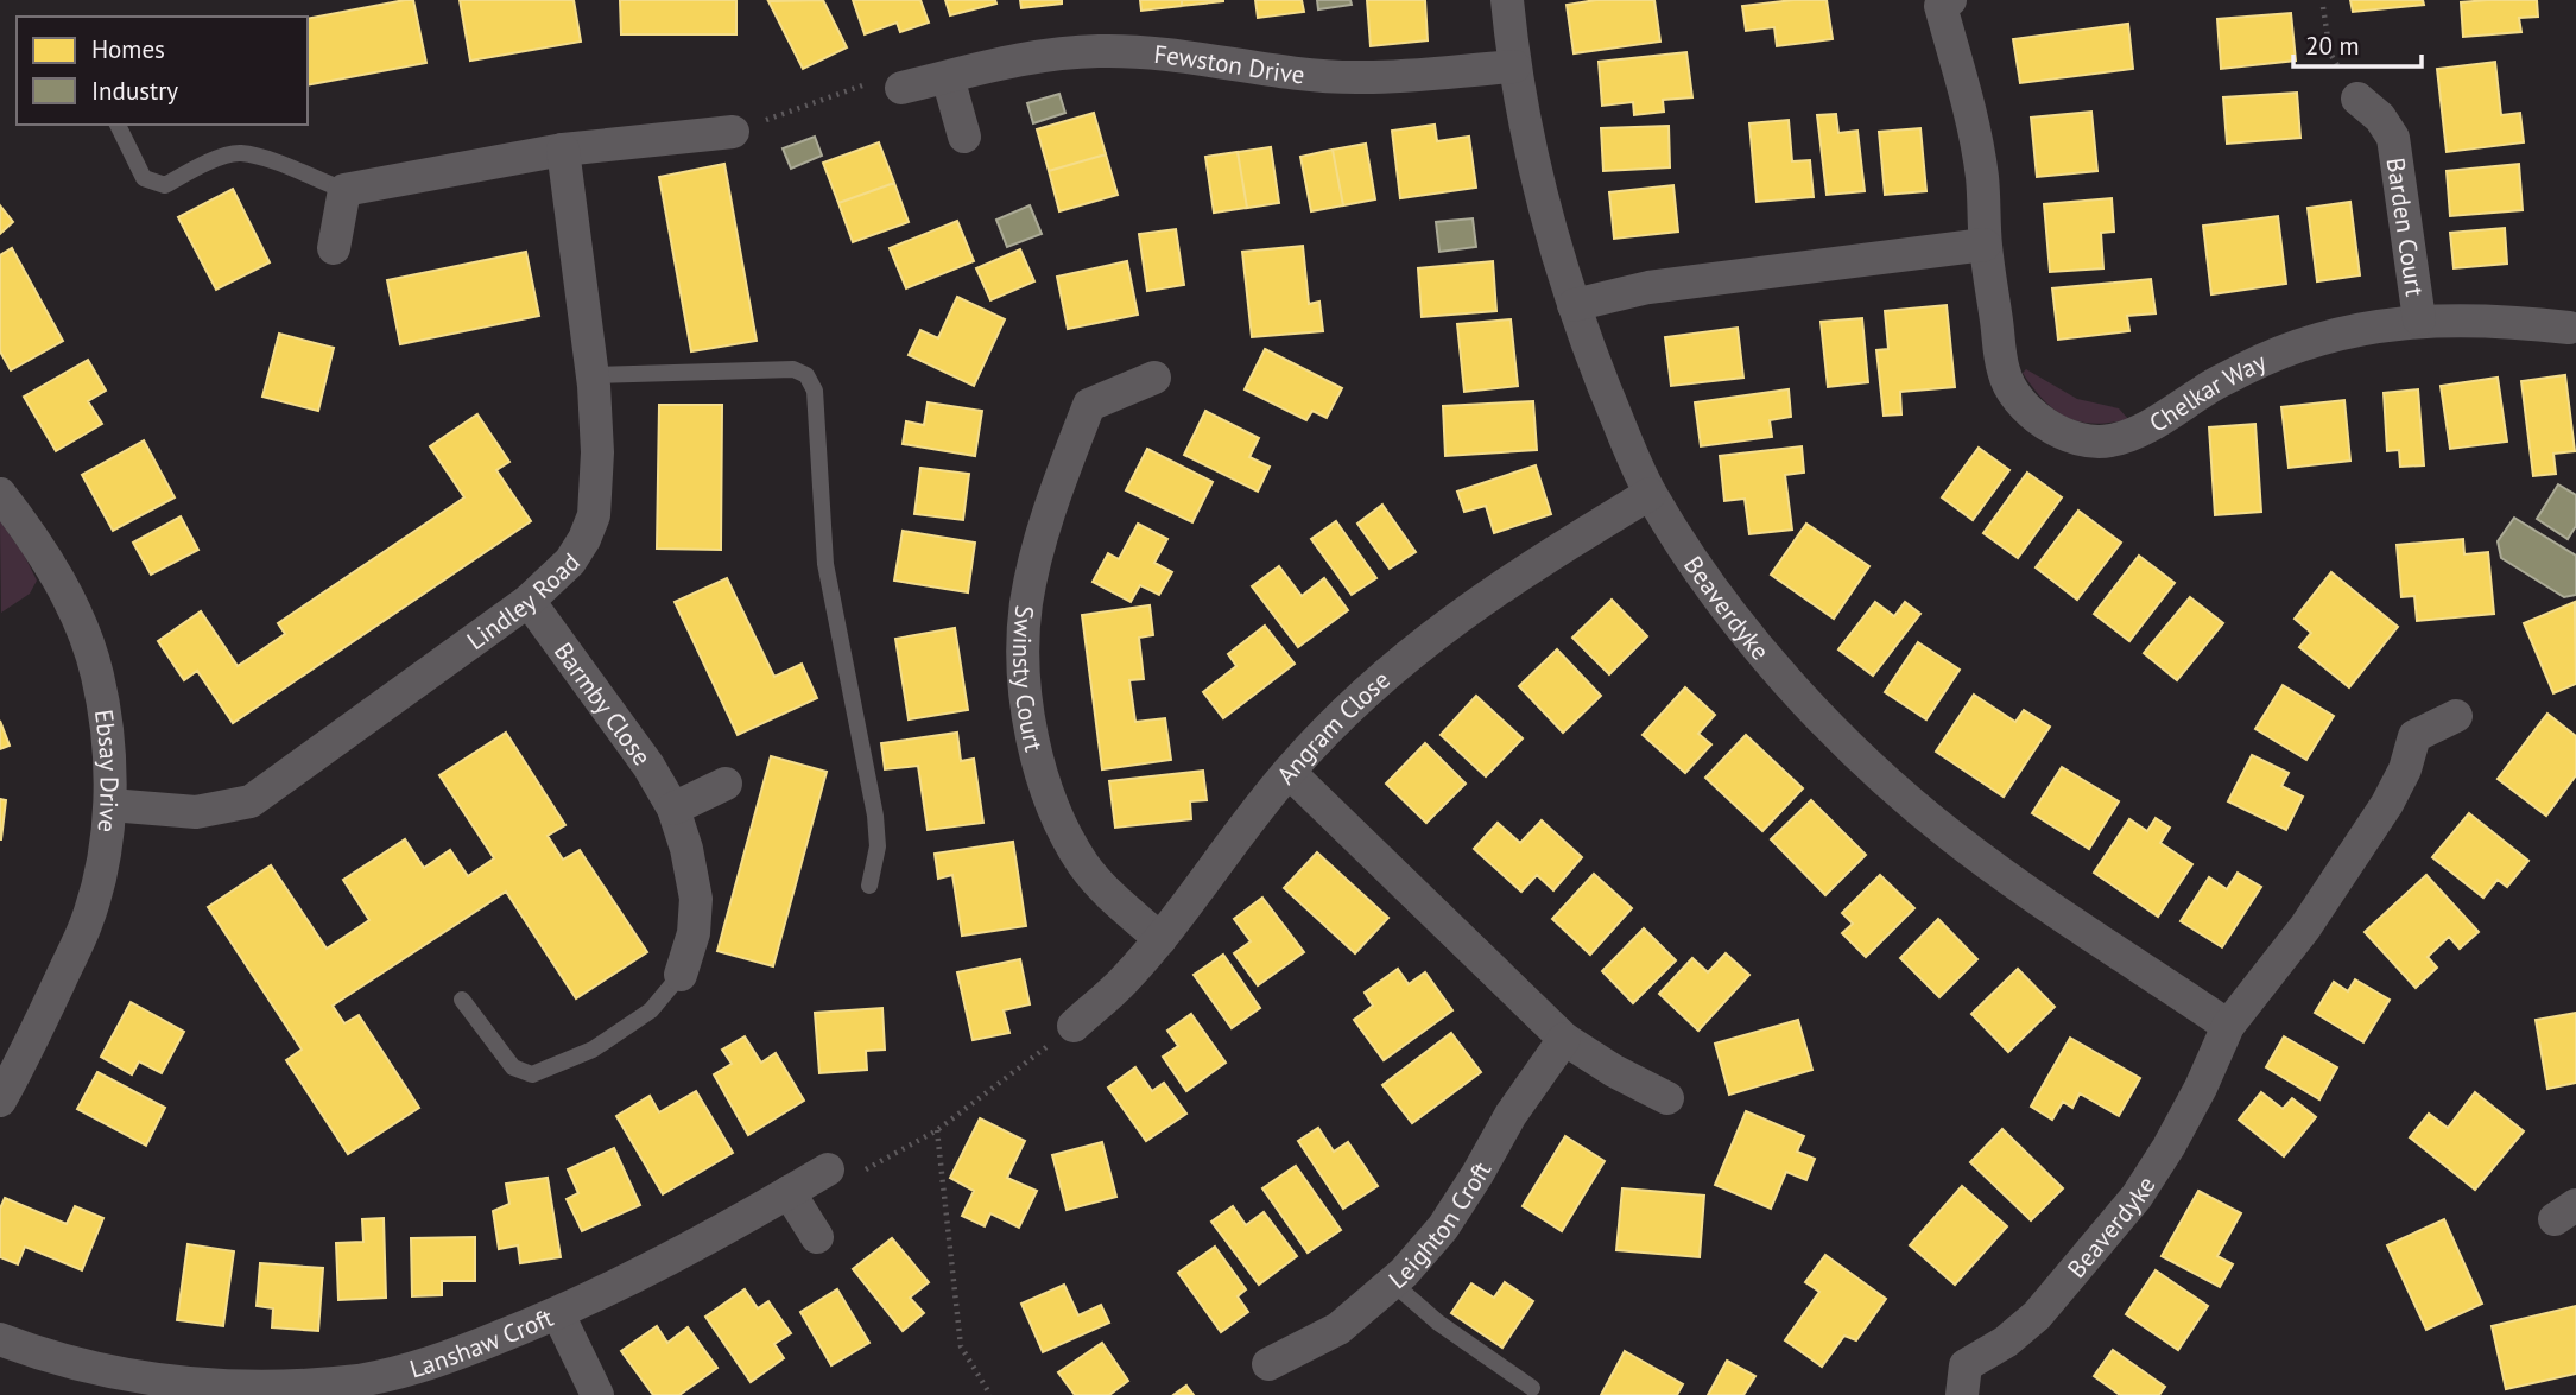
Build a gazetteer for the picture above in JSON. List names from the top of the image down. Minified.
{"streets":{"street":["Fewston Drive","Barden Court","Chelkar Way","Lindley Road","Beaverdyke","Swinsty Court","Barmby Close","Angram Close","Ebsay Drive","Leighton Croft","Lanshaw Croft"]},"crossings":[["Fewston Drive","Beaverdyke"],["Barden Court","Chelkar Way"],["Lindley Road","Barmby Close"],["Lindley Road","Ebsay Drive"],["Beaverdyke","Angram Close"],["Swinsty Court","Angram Close"]],"legend":["Homes","Industry"],"scale_bar":"20 m"}
